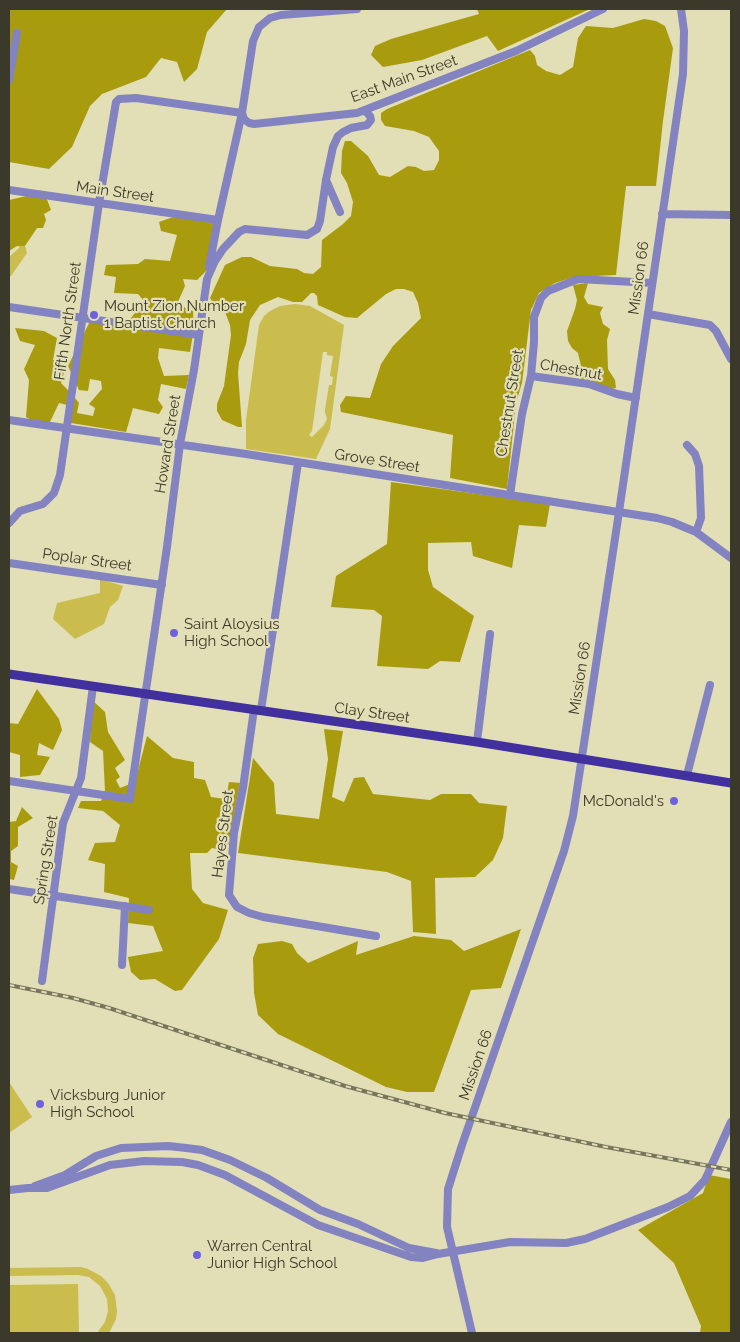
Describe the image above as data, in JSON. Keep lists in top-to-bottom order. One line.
{"streets":{"main road":["Clay Street"],"street":["East Main Street","Main Street","Mission 66","Fifth North Street","Chestnut","Chestnut Street","Howard Street","Grove Street","Poplar Street","Hayes Street","Spring Street"]},"crossings":[["East Main Street","Fifth North Street"],["East Main Street","Howard Street"],["Main Street","Fifth North Street"],["Mission 66","Chestnut"],["Mission 66","Chestnut Street"],["Mission 66","Grove Street"],["Mission 66","Clay Street"],["Fifth North Street","Grove Street"],["Chestnut","Chestnut Street"],["Chestnut Street","Grove Street"],["Howard Street","Grove Street"],["Howard Street","Poplar Street"],["Howard Street","Clay Street"],["Howard Street","Spring Street"],["Grove Street","Hayes Street"],["Clay Street","Hayes Street"],["Clay Street","Spring Street"]],"places":["Mount Zion Number 1 Baptist Church","Saint Aloysius High School","McDonald's","Vicksburg Junior High School","Warren Central Junior High School"]}
